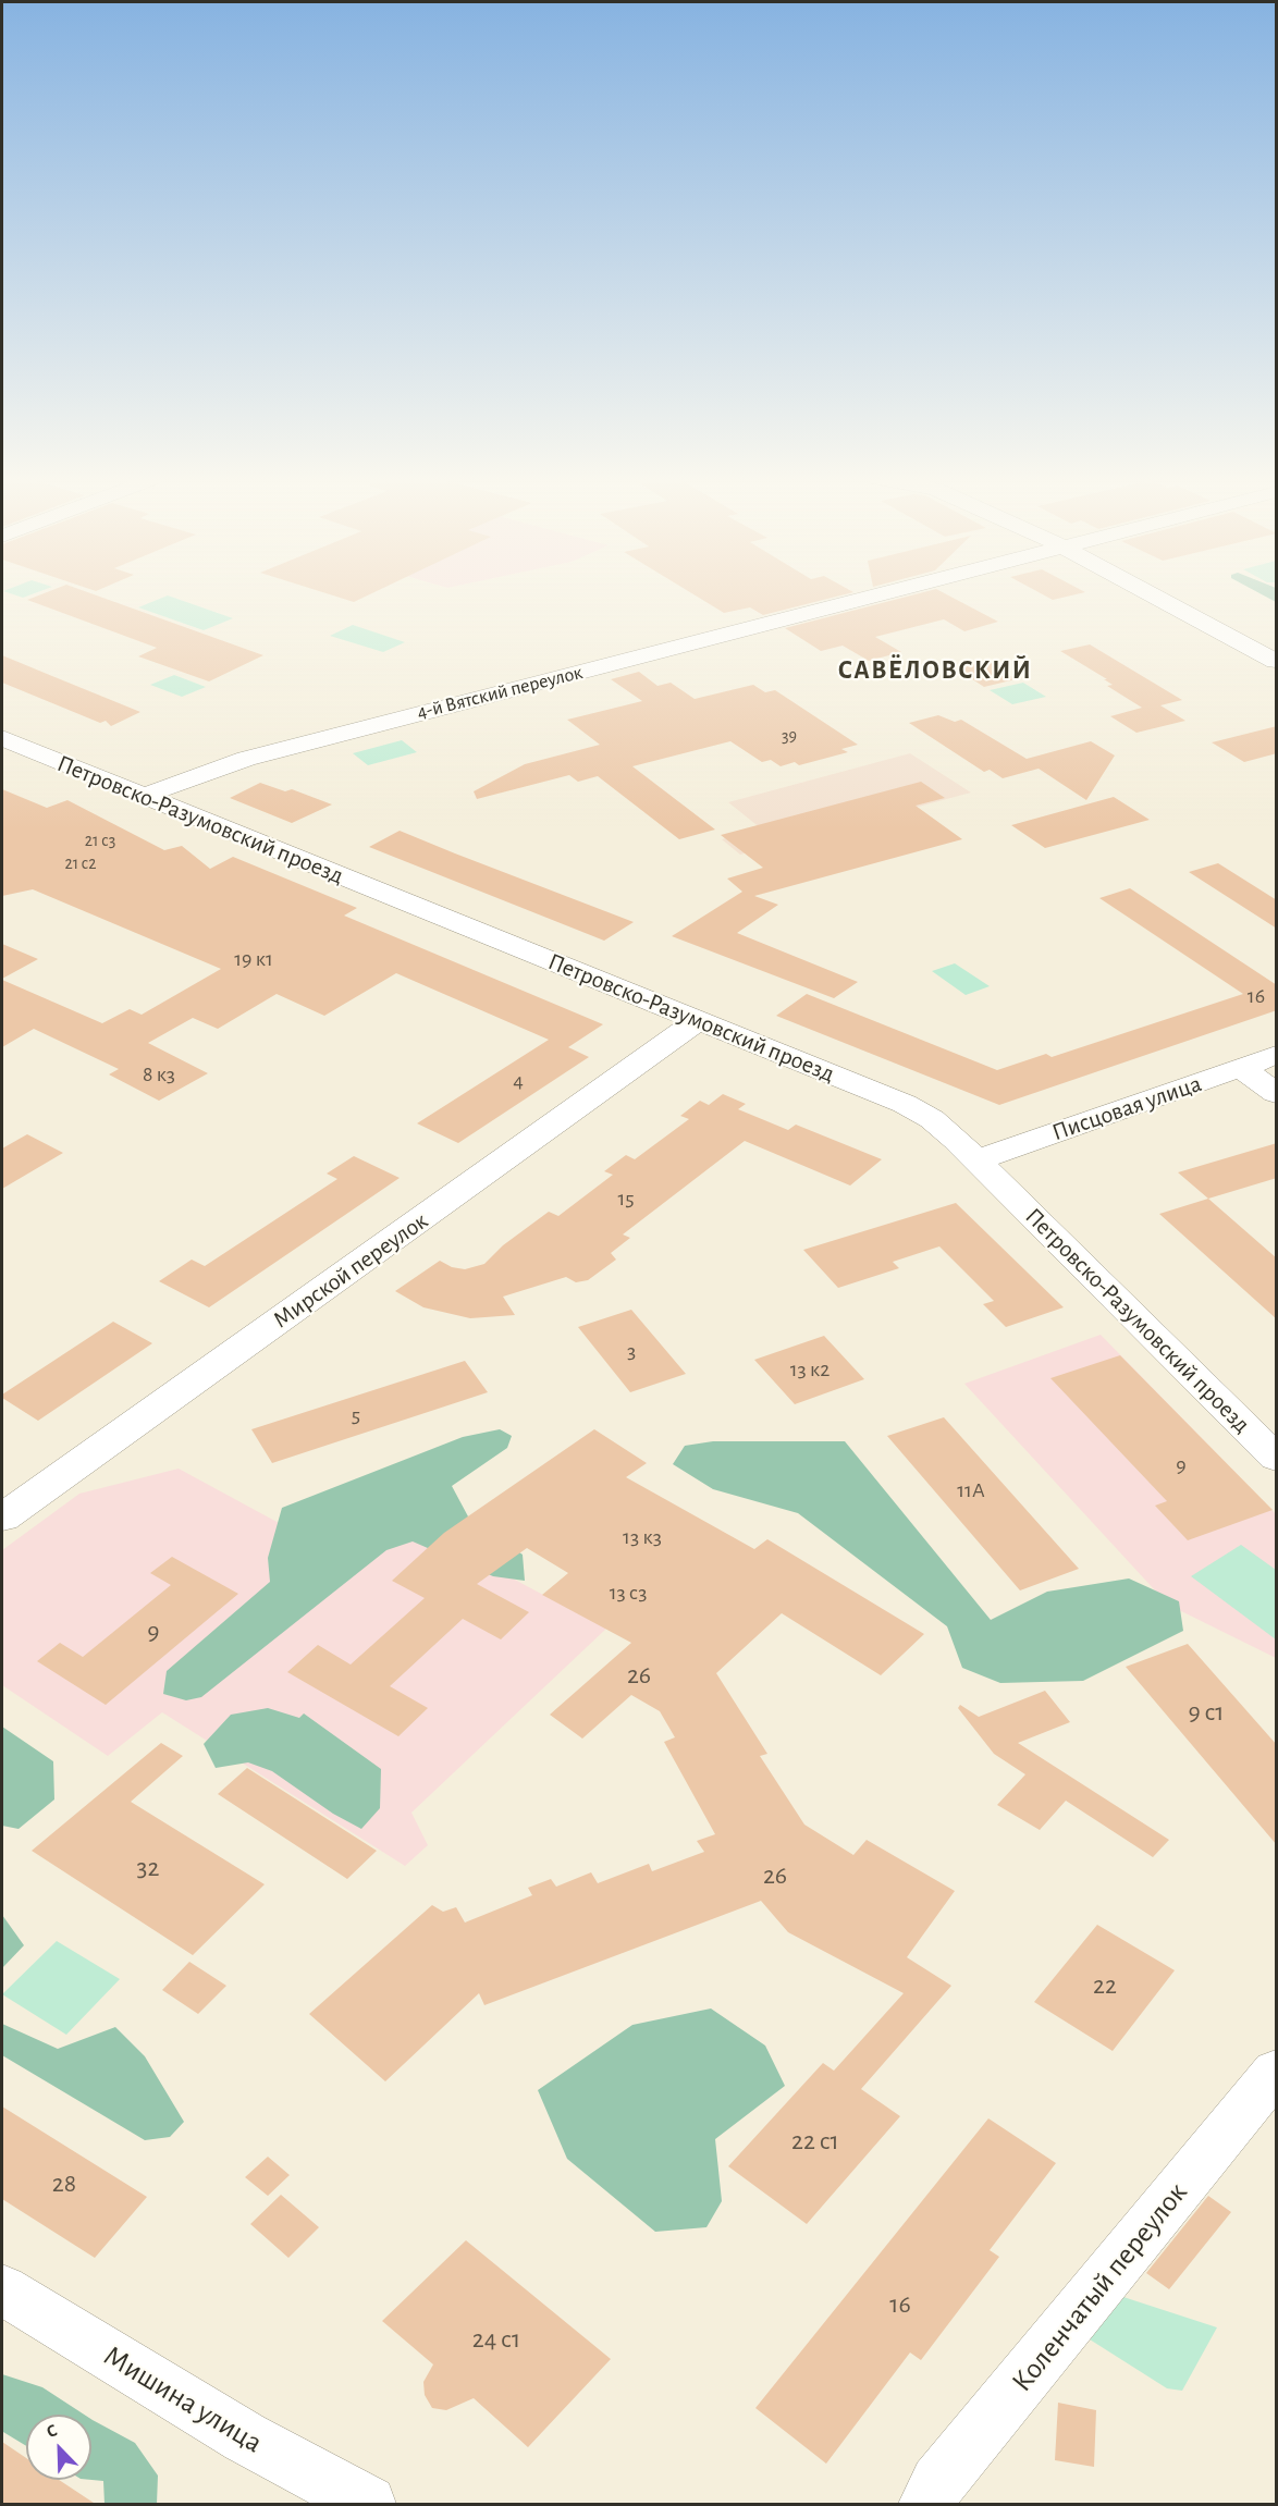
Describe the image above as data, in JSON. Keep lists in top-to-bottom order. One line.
{"streets":{"street":["4-й Вятский переулок","Петровско-Разумовский проезд","Писцовая улица","Мирской переулок","Коленчатый переулок","Мишина улица"]},"crossings":[["4-й Вятский переулок","Петровско-Разумовский проезд"],["Петровско-Разумовский проезд","Писцовая улица"],["Петровско-Разумовский проезд","Мирской переулок"]],"districts":["САВЁЛОВСКИЙ"],"house_numbers":["39","21 с3","21 с2","19 к1","16","8 к3","4","15","3","13 к2","5","9","11А","13 к3","13 с3","9","26","9 с1","32","26","22","22 с1","28","16","24 с1"],"north":"top left"}
